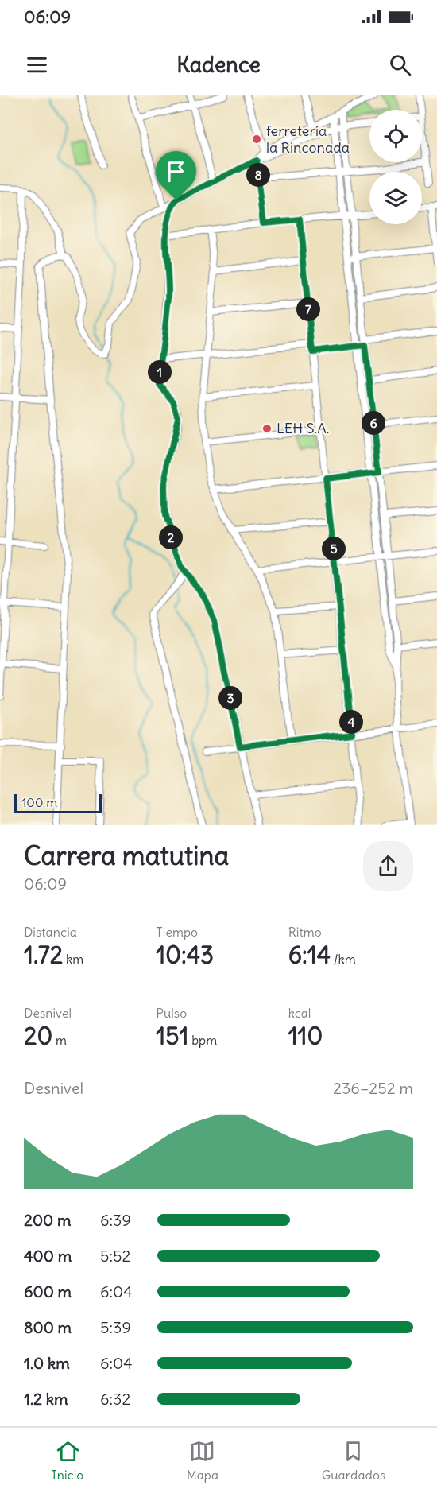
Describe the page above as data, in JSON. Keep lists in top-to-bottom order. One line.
{"places":["ferretería la Rinconada","LEH S.A."],"scale_bar":"100 m","page":{"status":"06:09","header":"Kadence","pins":["8","7","1","6","2","5","3","4"],"scale":"100 m","heading":["Carrera matutina","06:09"],"stats":[["Distancia","1.72 km"],["Tiempo","10:43"],["Ritmo","6:14 /km"],["Desnivel","20 m"],["Pulso","151 bpm"],["kcal","110"]],"chart":["Desnivel","236–252 m"],"list":[{"name":"200 m","note":"6:39"},{"name":"400 m","note":"5:52"},{"name":"600 m","note":"6:04"},{"name":"800 m","note":"5:39"},{"name":"1.0 km","note":"6:04"},{"name":"1.2 km","note":"6:32"}],"tabs":["Inicio","Mapa","Guardados"]}}
